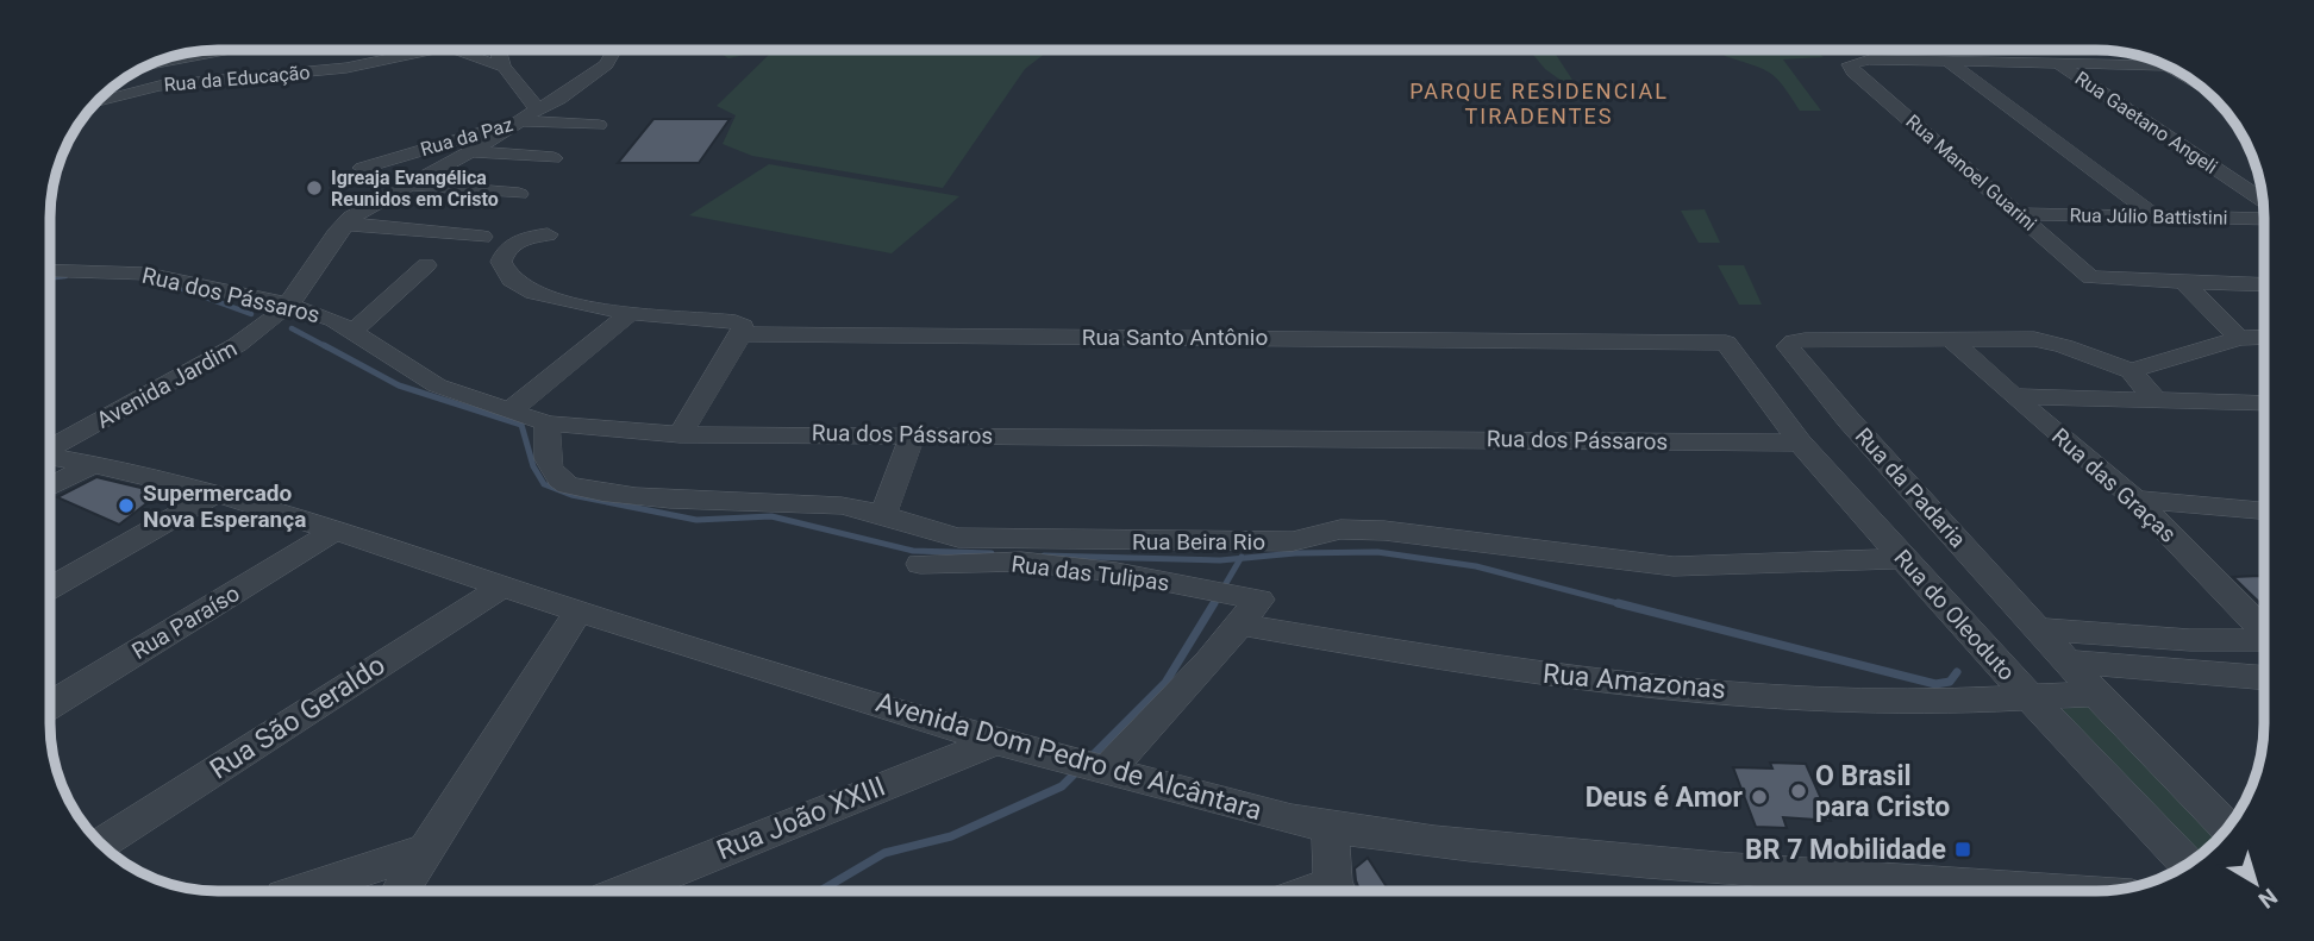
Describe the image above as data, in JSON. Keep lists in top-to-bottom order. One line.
{"streets":{"street":["Rua da Educação","Rua Gaetano Angeli","Rua da Paz","Rua Manoel Guarini","Rua Júlio Battistini","Rua dos Pássaros","Rua Santo Antônio","Avenida Jardim","Rua das Graças","Rua da Padaria","Rua Beira Rio","Rua das Tulipas","Rua do Oleoduto","Rua Paraíso","Rua Amazonas","Rua São Geraldo","Avenida Dom Pedro de Alcântara","Rua João XXIII"]},"crossings":[["Rua Manoel Guarini","Rua Júlio Battistini"],["Rua dos Pássaros","Avenida Jardim"],["Rua dos Pássaros","Rua Beira Rio"],["Rua dos Pássaros","Rua do Oleoduto"],["Rua Santo Antônio","Rua do Oleoduto"],["Rua das Graças","Rua da Padaria"],["Rua Beira Rio","Rua do Oleoduto"],["Rua das Tulipas","Rua Amazonas"],["Rua do Oleoduto","Rua Amazonas"],["Rua Paraíso","Avenida Dom Pedro de Alcântara"],["Rua São Geraldo","Avenida Dom Pedro de Alcântara"],["Avenida Dom Pedro de Alcântara","Rua João XXIII"]],"districts":["PARQUE RESIDENCIAL TIRADENTES"],"places":{"other":["Igreaja Evangélica Reunidos em Cristo","Supermercado Nova Esperança","O Brasil para Cristo","Deus é Amor"],"transit":["BR 7 Mobilidade"]},"north":"bottom right"}
